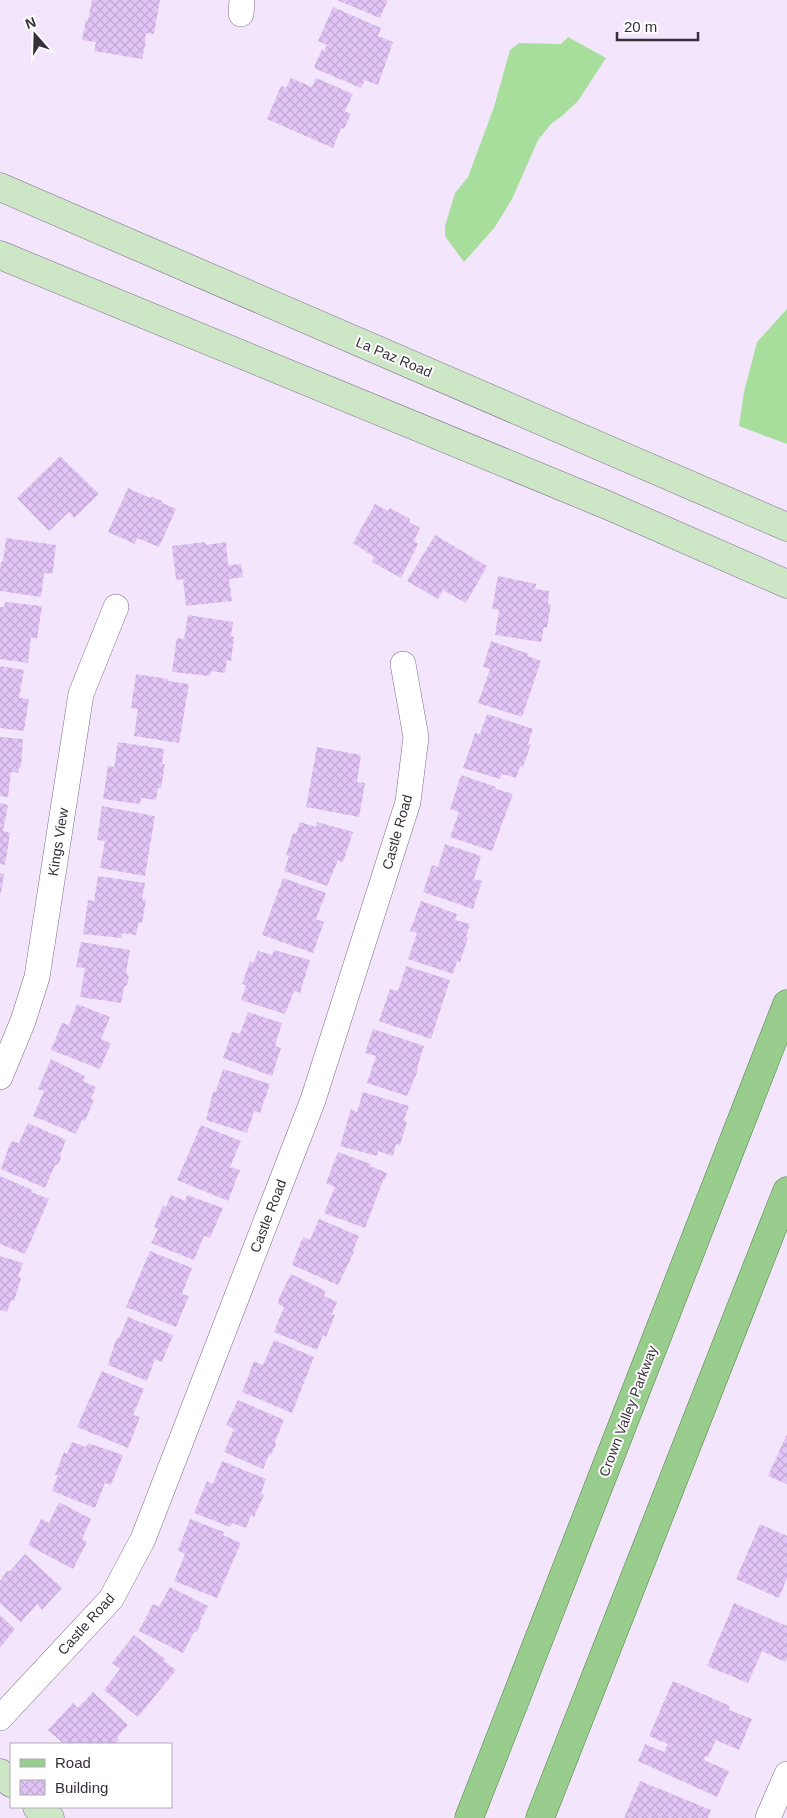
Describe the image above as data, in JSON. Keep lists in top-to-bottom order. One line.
{"streets":{"main road":["La Paz Road","Crown Valley Parkway"],"street":["Castle Road","Kings View"]},"legend":["Road","Building"],"scale_bar":"20 m","north":"top"}
